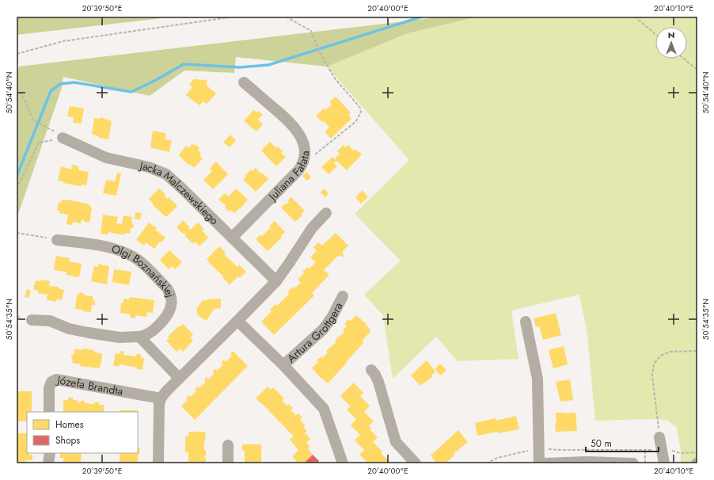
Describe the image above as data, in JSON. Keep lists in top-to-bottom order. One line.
{"streets":{"street":["Juliana Fałata","Jacka Malczewskiego","Olgi Boznańskiej","Artura Grottgera","Józefa Brandta"]},"crossings":[["Juliana Fałata","Jacka Malczewskiego"]],"legend":["Homes","Shops"],"scale_bar":"50 m","north":"top","coordinates":["20°39'50\"E","20°40'00\"E","20°40'10\"E","50°54'40\"N","50°54'35\"N"]}
